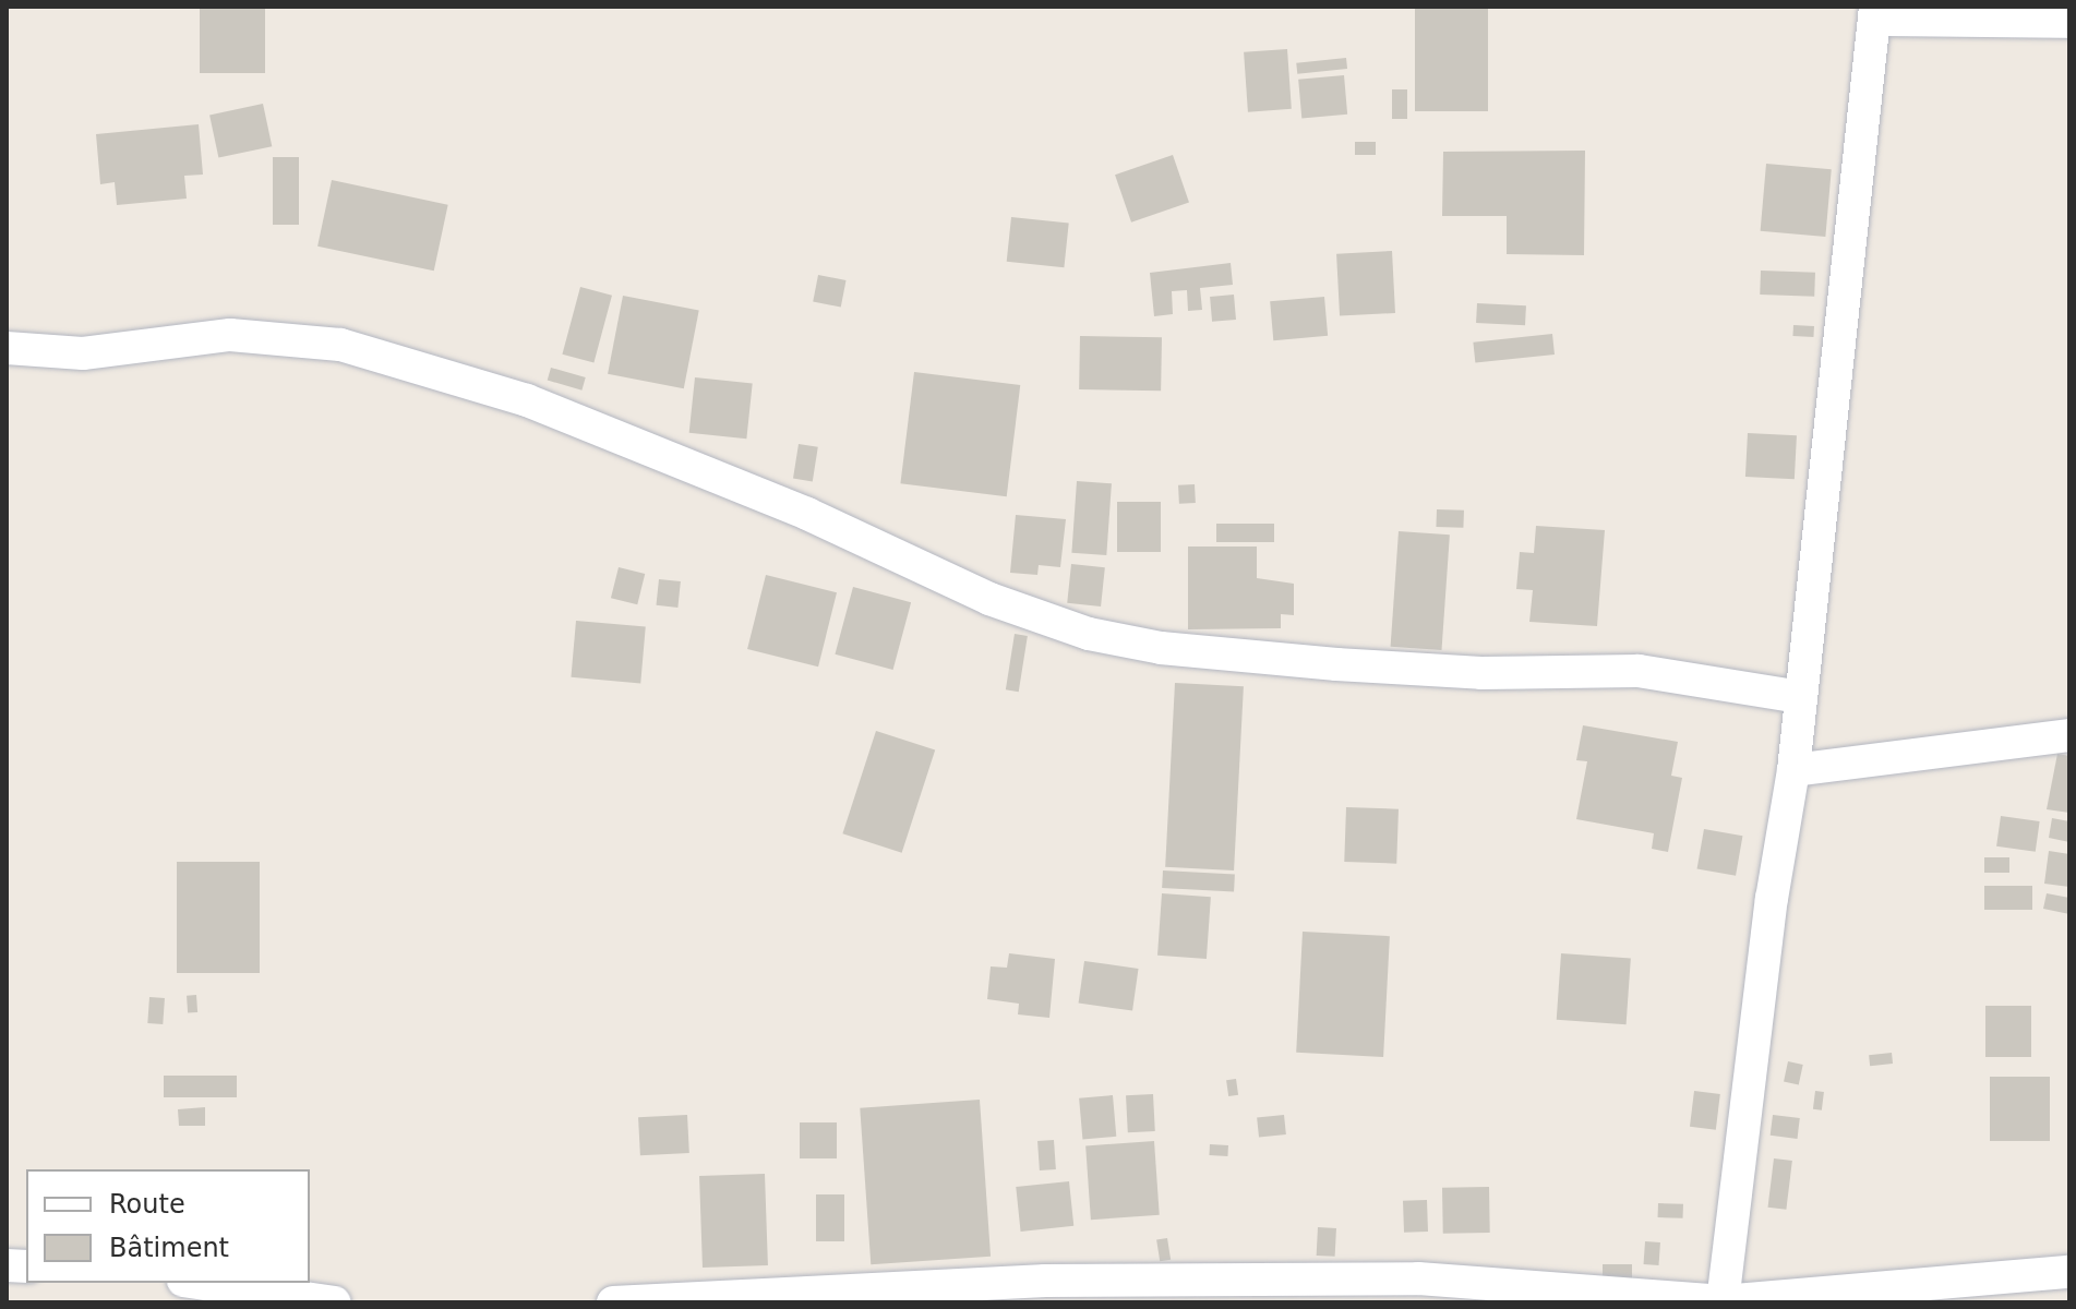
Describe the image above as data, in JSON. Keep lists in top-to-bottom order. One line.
{"legend":["Route","Bâtiment"]}
